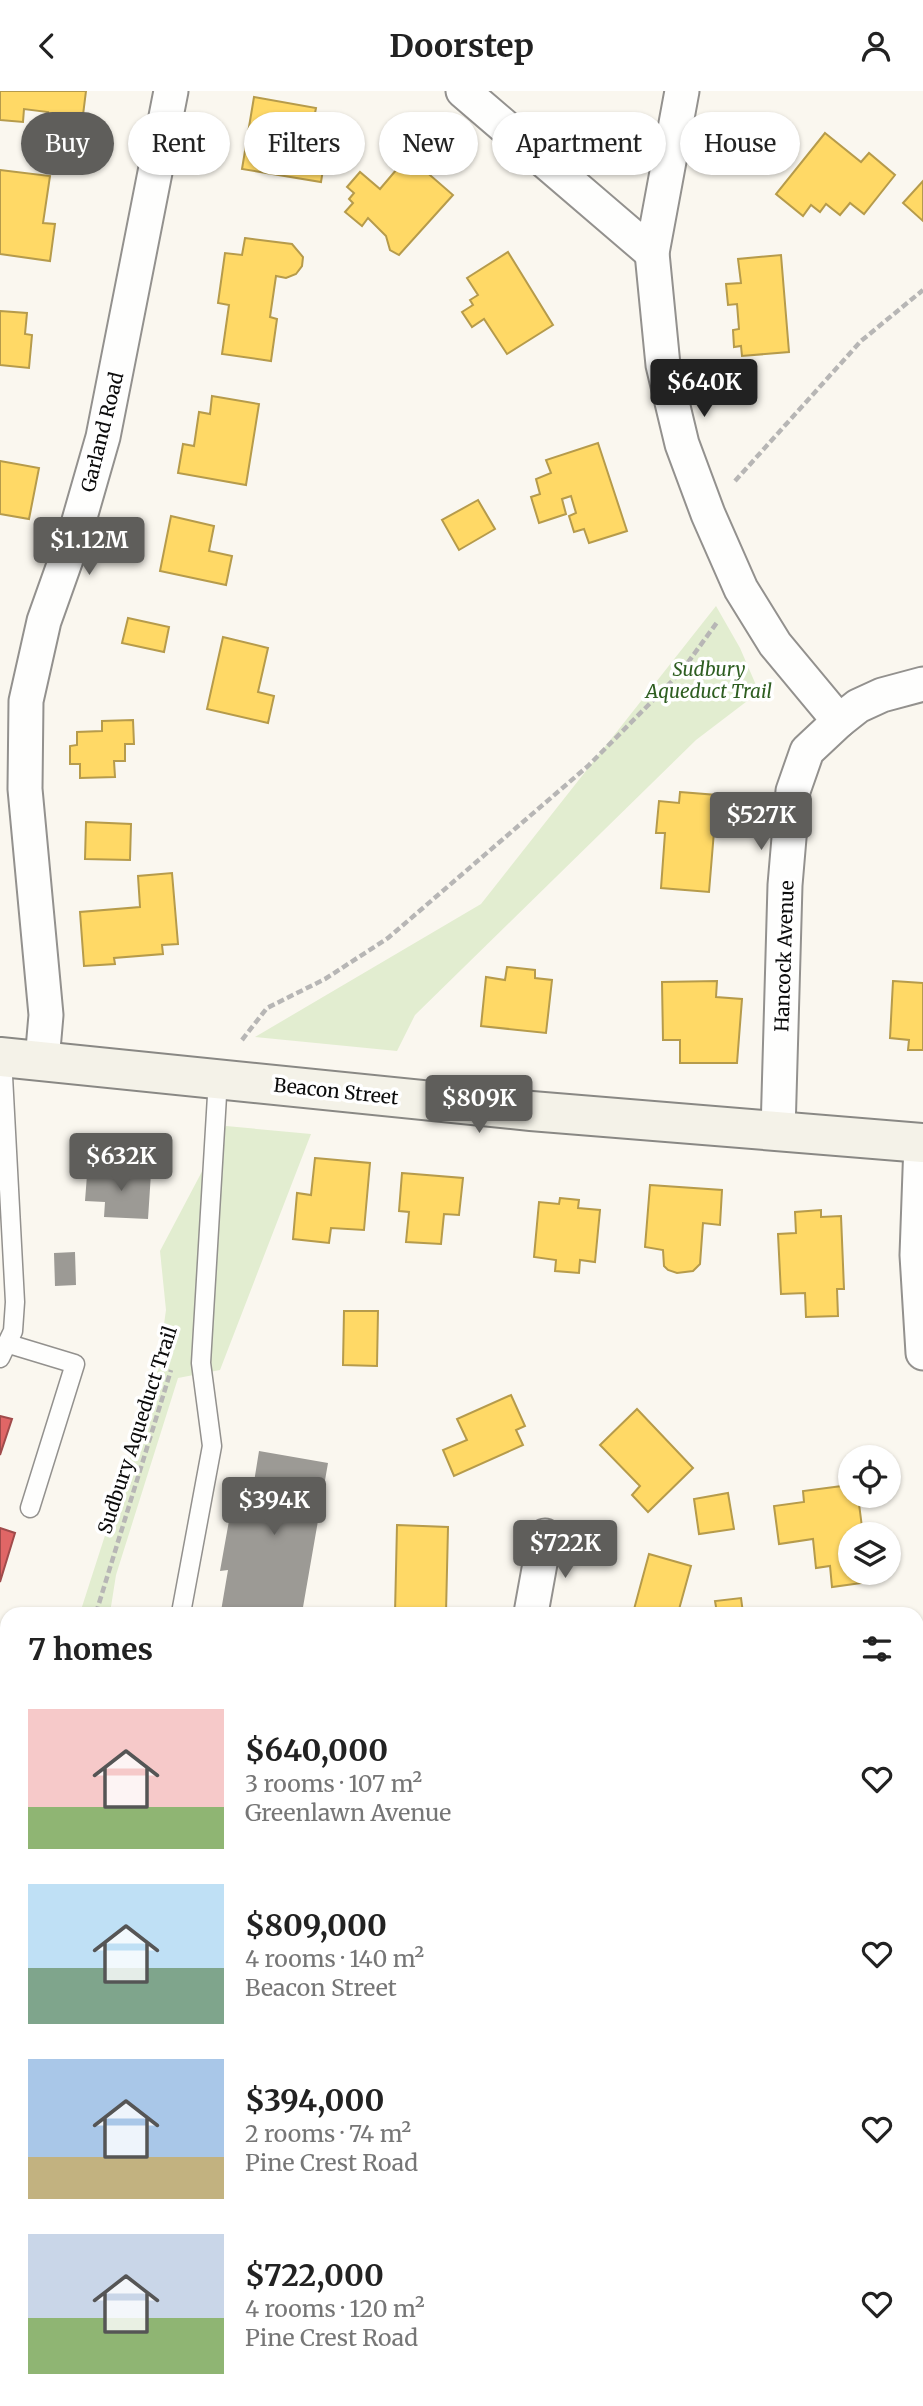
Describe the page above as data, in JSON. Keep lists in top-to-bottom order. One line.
{"streets":{"main road":["Beacon Street"],"street":["Garland Road","Hancock Avenue"],"path":["Sudbury Aqueduct Trail"]},"crossings":[["Garland Road","Beacon Street"],["Hancock Avenue","Beacon Street"]],"parks":["Sudbury Aqueduct Trail"],"page":{"header":"Doorstep","chip":["Buy","Rent","Filters","New","Apartment","House"],"price":["$640K","$1.12M","$527K","$809K","$632K","$394K","$722K"],"heading":"7 homes","list":[{"name":"$640,000","note":"3 rooms · 107 m² · Greenlawn Avenue"},{"name":"$809,000","note":"4 rooms · 140 m² · Beacon Street"},{"name":"$394,000","note":"2 rooms · 74 m² · Pine Crest Road"},{"name":"$722,000","note":"4 rooms · 120 m² · Pine Crest Road"}]}}
